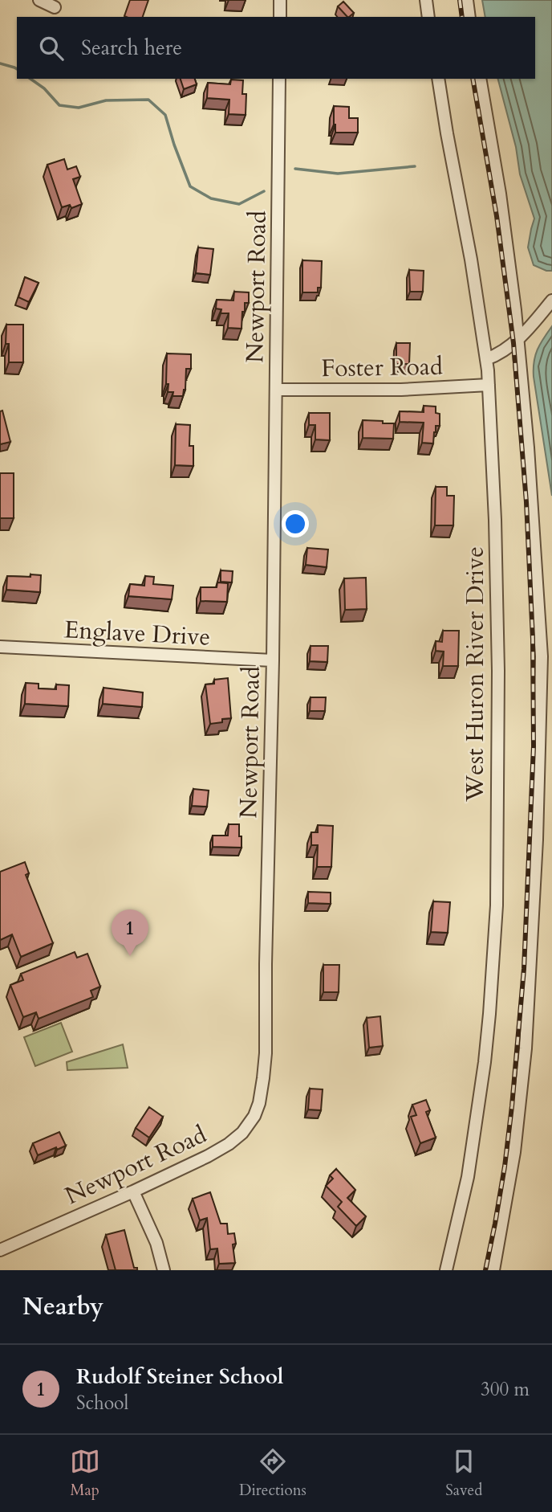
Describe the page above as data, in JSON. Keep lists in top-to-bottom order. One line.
{"streets":{"street":["Newport Road","Foster Road","Englave Drive","West Huron River Drive"]},"crossings":[["Newport Road","Foster Road"],["Newport Road","Englave Drive"],["Foster Road","West Huron River Drive"]],"page":{"search":"Search here","pins":"1","heading":"Nearby","list":[{"mark":"1","name":"Rudolf Steiner School","note":"School","value":"300 m"}],"nav":["Map","Directions","Saved"]}}
